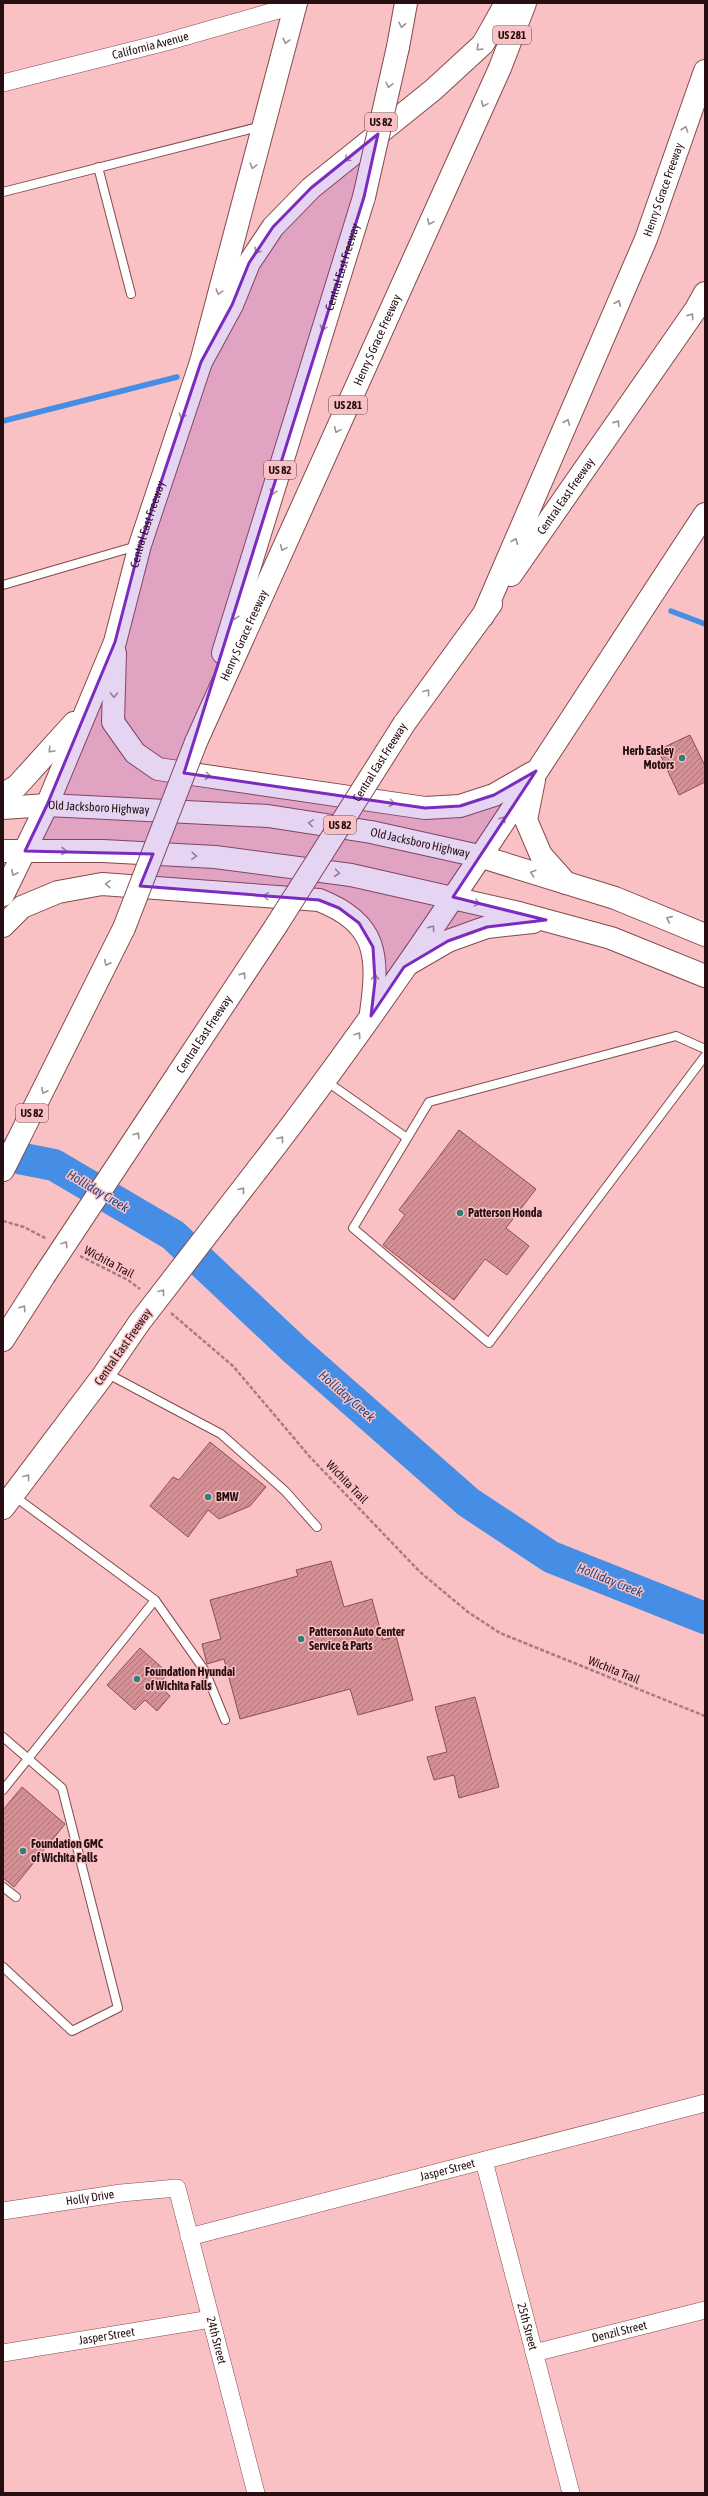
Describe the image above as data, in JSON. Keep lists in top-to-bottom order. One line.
{"streets":{"main road":["US 281","US 82","Henry S Grace Freeway","Central East Freeway","Old Jacksboro Highway"],"street":["California Avenue","Jasper Street","Holly Drive","25th Street","Denzil Street","24th Street"],"path":["Wichita Trail"]},"crossings":[["California Avenue","Central East Freeway"],["Henry S Grace Freeway","Central East Freeway"],["Central East Freeway","Old Jacksboro Highway"],["Jasper Street","25th Street"],["Jasper Street","24th Street"],["Holly Drive","24th Street"],["25th Street","Denzil Street"]],"water":["Holliday Creek"],"places":["Herb Easley Motors","Patterson Honda","BMW","Patterson Auto Center Service & Parts","Foundation Hyundai of Wichita Falls","Foundation GMC of Wichita Falls"]}
